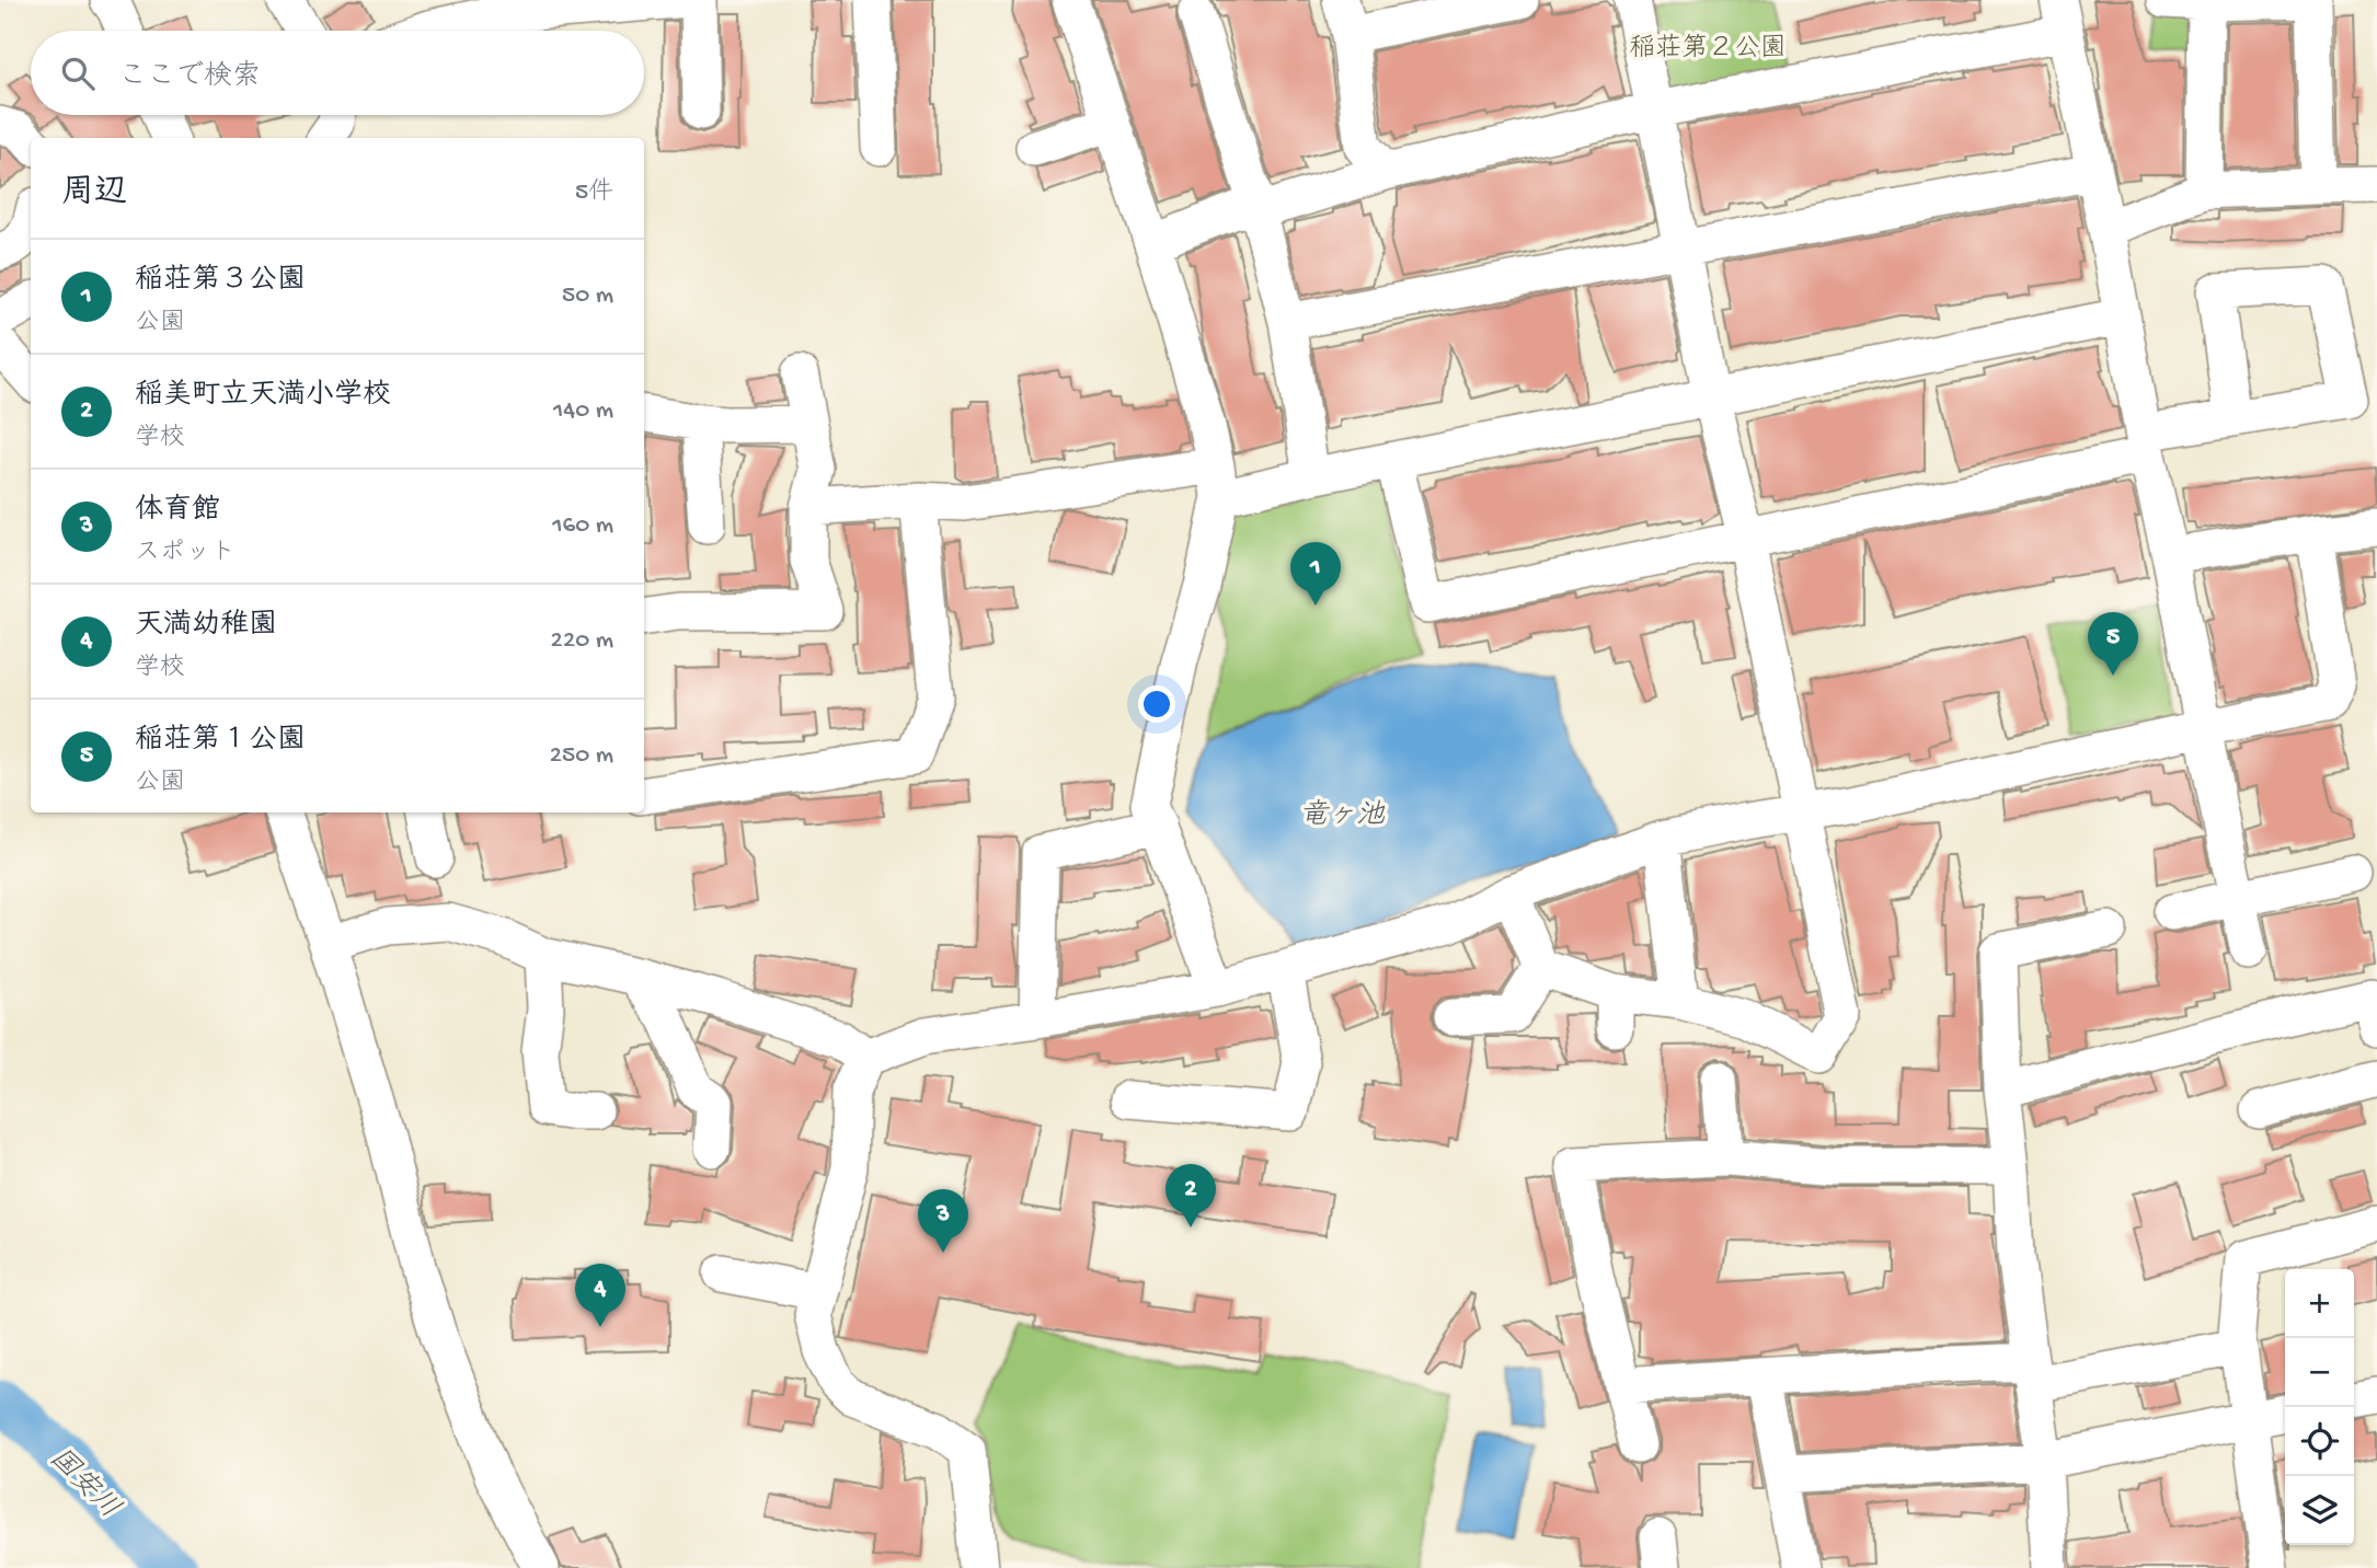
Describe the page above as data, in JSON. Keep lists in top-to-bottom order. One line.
{"water":["竜ヶ池","国安川"],"parks":["稲荘第２公園"],"page":{"search":"ここで検索","heading":["周辺","5件"],"list":[{"mark":"1","name":"稲荘第３公園","note":"公園","value":"50 m"},{"mark":"2","name":"稲美町立天満小学校","note":"学校","value":"140 m"},{"mark":"3","name":"体育館","note":"スポット","value":"160 m"},{"mark":"4","name":"天満幼稚園","note":"学校","value":"220 m"},{"mark":"5","name":"稲荘第１公園","note":"公園","value":"250 m"}],"pins":["1","5","2","3","4"],"map_buttons":["+","−"]}}
